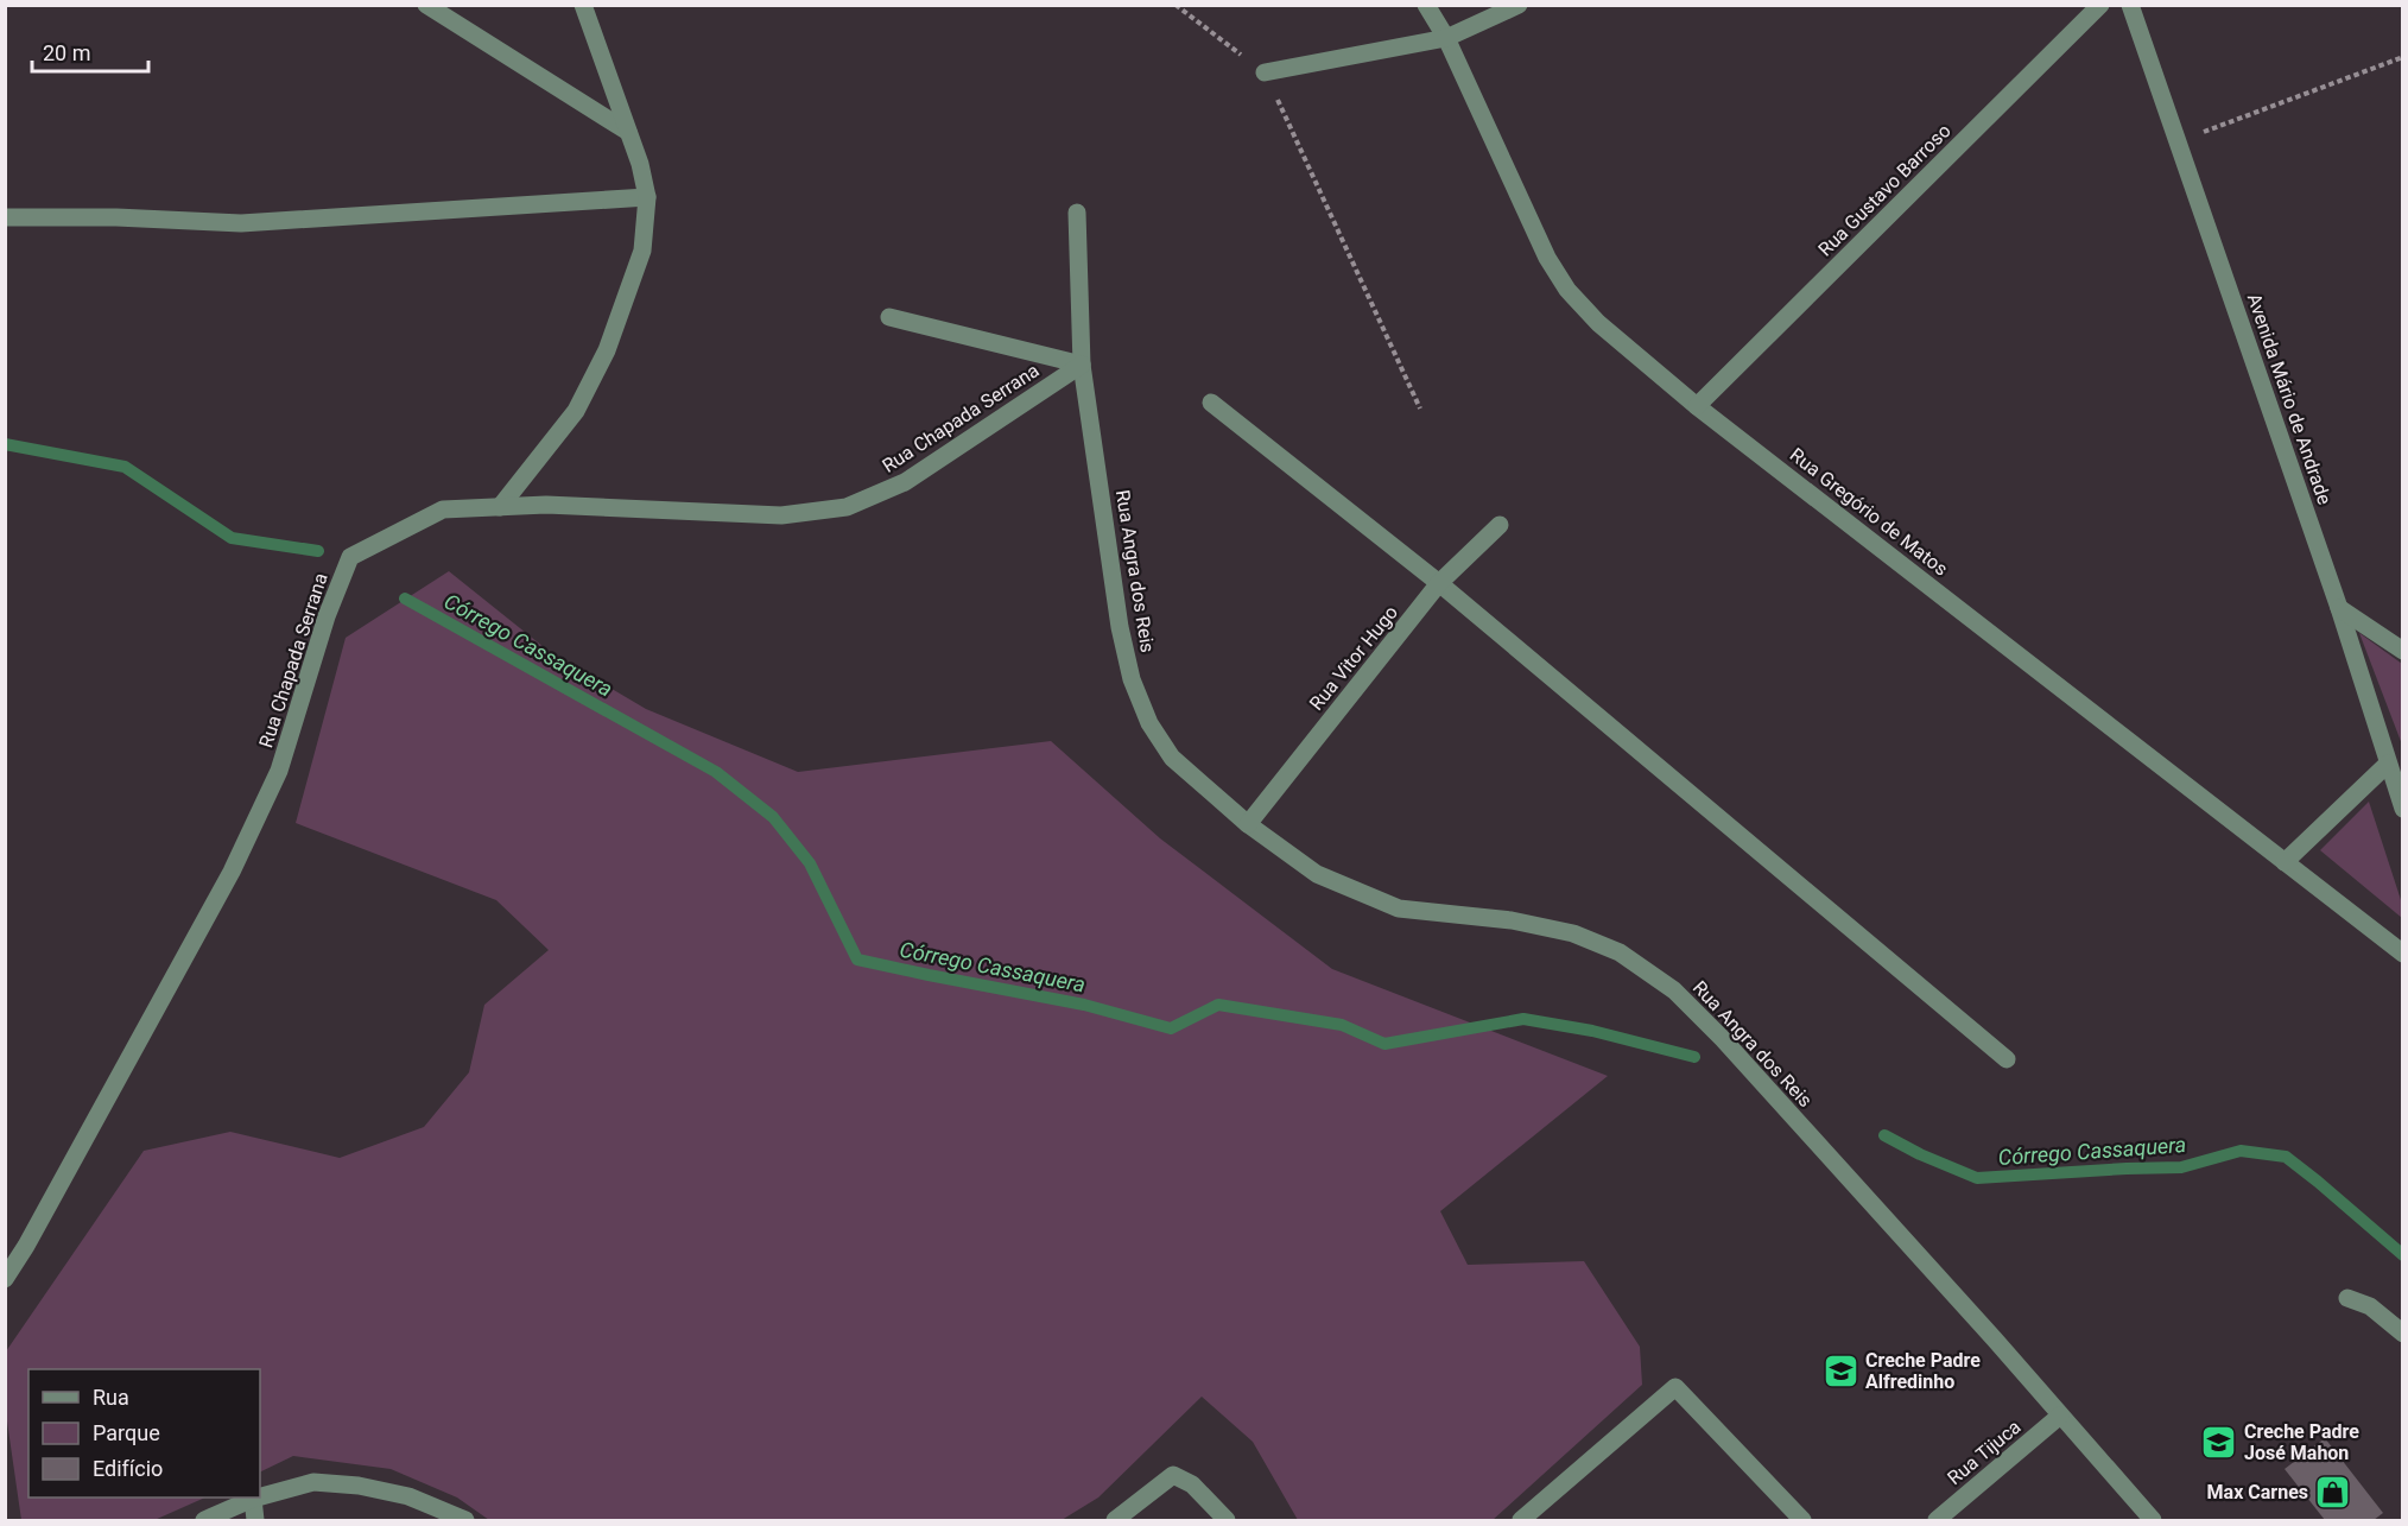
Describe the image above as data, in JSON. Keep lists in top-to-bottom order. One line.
{"streets":{"street":["Rua Gustavo Barroso","Avenida Mário de Andrade","Rua Chapada Serrana","Rua Gregório de Matos","Rua Angra dos Reis","Rua Vitor Hugo","Rua Tijuca"]},"crossings":[["Rua Gustavo Barroso","Rua Gregório de Matos"],["Rua Chapada Serrana","Rua Angra dos Reis"],["Rua Angra dos Reis","Rua Vitor Hugo"],["Rua Angra dos Reis","Rua Tijuca"]],"water":["Córrego Cassaquera"],"places":{"school or university":["Creche Padre Alfredinho","Creche Padre José Mahon"],"shop":["Max Carnes"]},"legend":["Rua","Parque","Edifício"],"scale_bar":"20 m"}
